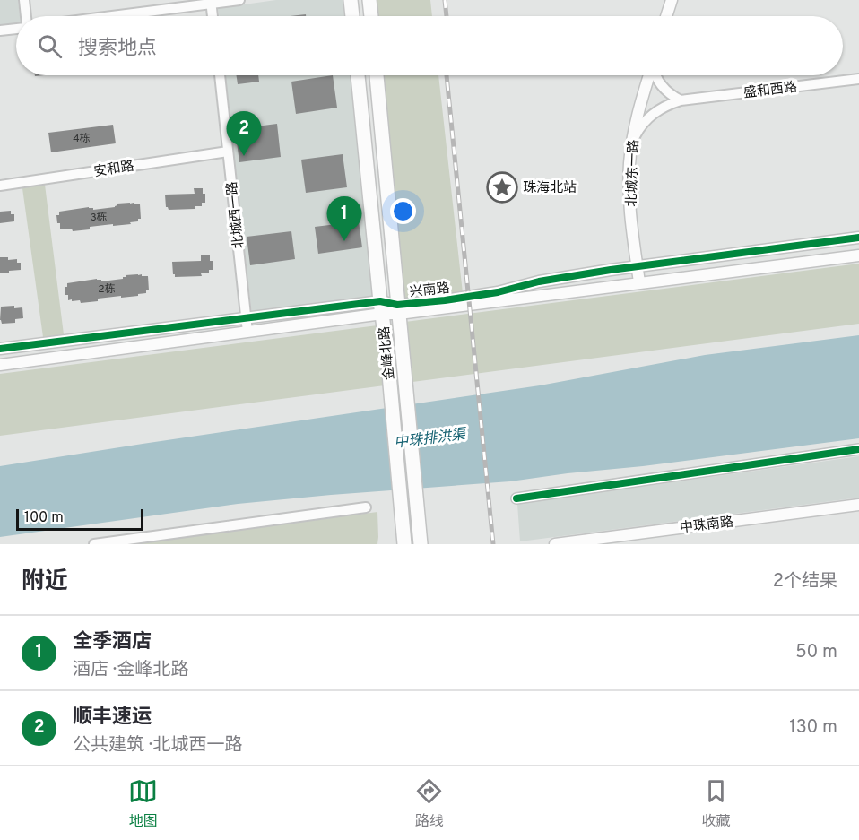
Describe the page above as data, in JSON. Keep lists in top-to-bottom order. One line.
{"streets":{"main road":["金峰北路"],"street":["盛和西路","安和路","北城东一路","北城西一路","兴南路","中珠南路"]},"crossings":[["盛和西路","北城东一路"],["安和路","北城西一路"],["北城东一路","兴南路"],["北城西一路","兴南路"],["兴南路","金峰北路"]],"water":["中珠排洪渠"],"places":{"place":["珠海北站"]},"house_numbers":["4栋","3栋","2栋"],"scale_bar":"100 m","page":{"search":"搜索地点","pins":["2","1"],"scale":"100 m","heading":["附近","2个结果"],"list":[{"mark":"1","name":"全季酒店","note":"酒店 · 金峰北路","value":"50 m"},{"mark":"2","name":"顺丰速运","note":"公共建筑 · 北城西一路","value":"130 m"}],"nav":["地图","路线","收藏"]}}
